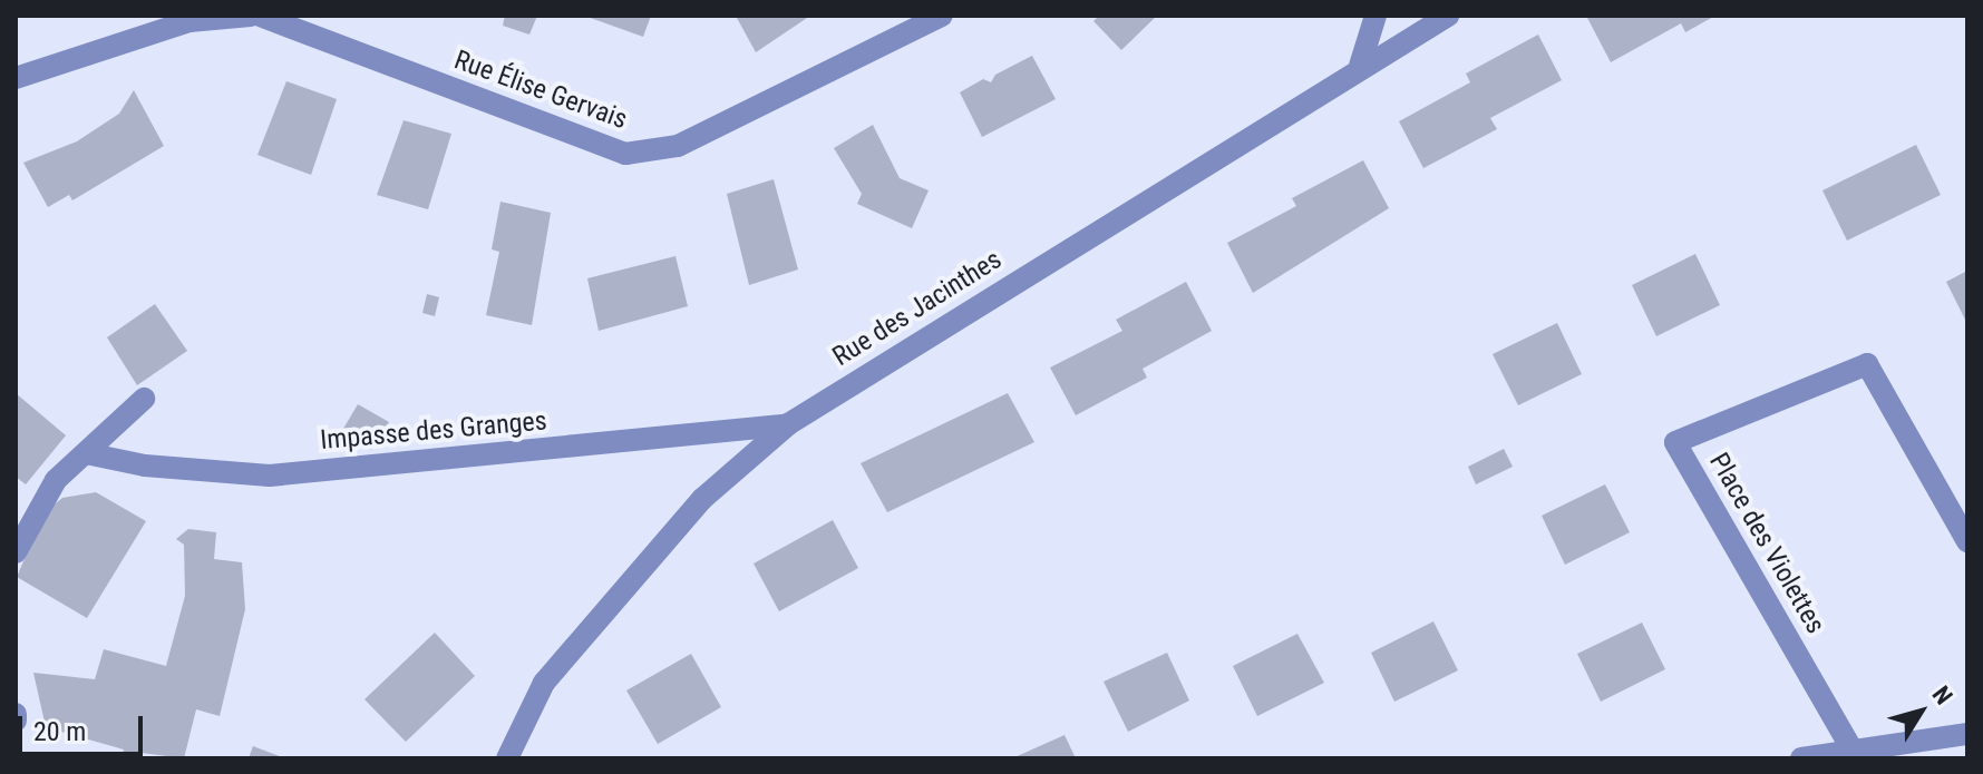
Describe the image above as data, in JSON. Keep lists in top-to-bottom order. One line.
{"streets":{"street":["Rue Élise Gervais","Rue des Jacinthes","Impasse des Granges","Place des Violettes"]},"crossings":[["Rue des Jacinthes","Impasse des Granges"]],"scale_bar":"20 m","north":"top right"}
